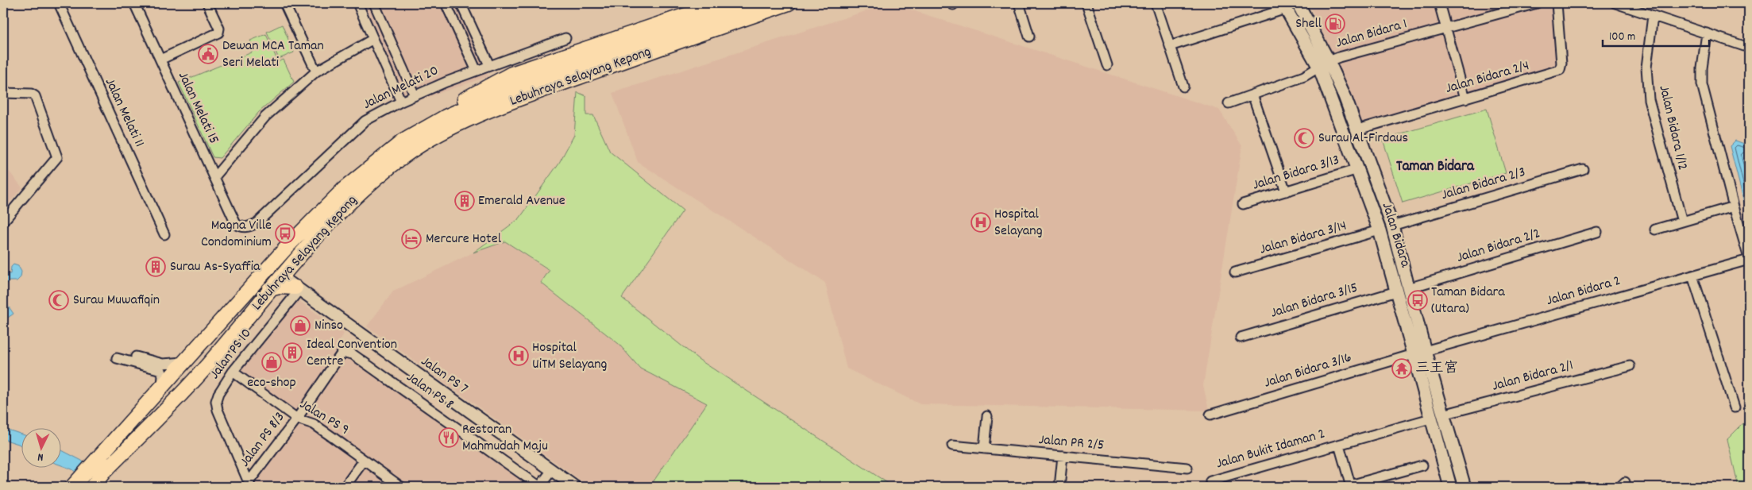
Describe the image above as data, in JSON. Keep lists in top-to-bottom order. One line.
{"streets":{"main road":["Lebuhraya Selayang Kepong","Jalan Bidara"],"street":["Jalan Bidara 1","Jalan Bidara 2/4","Jalan Melati 20","Jalan Melati 15","Jalan Melati 11","Jalan Bidara 1/12","Jalan Bidara 3/13","Jalan Bidara 2/3","Jalan Bidara 3/14","Jalan Bidara 2/2","Jalan Bidara 2","Jalan Bidara 3/15","Jalan PS 10","Jalan Bidara 3/16","Jalan PS 7","Jalan Bidara 2/1","Jalan PS 8","Jalan PS 9","Jalan PS 8/3","Jalan PR 2/5","Jalan Bukit Idaman 2"]},"crossings":[["Jalan Bidara 1","Jalan Bidara"],["Lebuhraya Selayang Kepong","Jalan PS 7"],["Jalan Bidara 2/4","Jalan Bidara"],["Jalan Melati 20","Jalan Melati 15"],["Jalan Bidara 3/13","Jalan Bidara"],["Jalan Bidara 2/3","Jalan Bidara"],["Jalan Bidara","Jalan Bidara 3/14"],["Jalan Bidara","Jalan Bidara 2/2"],["Jalan Bidara","Jalan Bidara 2"],["Jalan Bidara","Jalan Bidara 3/15"],["Jalan Bidara","Jalan Bidara 3/16"],["Jalan Bidara","Jalan Bidara 2/1"],["Jalan Bidara","Jalan Bukit Idaman 2"],["Jalan Bidara 2","Jalan Bidara 3/16"],["Jalan PS 10","Jalan PS 7"],["Jalan PS 10","Jalan PS 9"],["Jalan PS 10","Jalan PS 8/3"],["Jalan PS 8","Jalan PS 8/3"],["Jalan PS 9","Jalan PS 8/3"]],"districts":["Taman Bidara"],"places":{"fuel station":["Shell"],"public building":["Dewan MCA Taman Seri Melati"],"mosque":["Surau Al-Firdaus","Surau Muwafiqin"],"building":["Emerald Avenue","Surau As-Syaffia","Ideal Convention Centre"],"hospital":["Hospital Selayang","Hospital UiTM Selayang"],"bus stop":["Magna Ville Condominium","Taman Bidara (Utara)"],"hotel":["Mercure Hotel"],"shop":["Ninso","eco-shop"],"temple":["三王宫"],"restaurant":["Restoran Mahmudah Maju"]},"scale_bar":"100 m","north":"bottom"}
